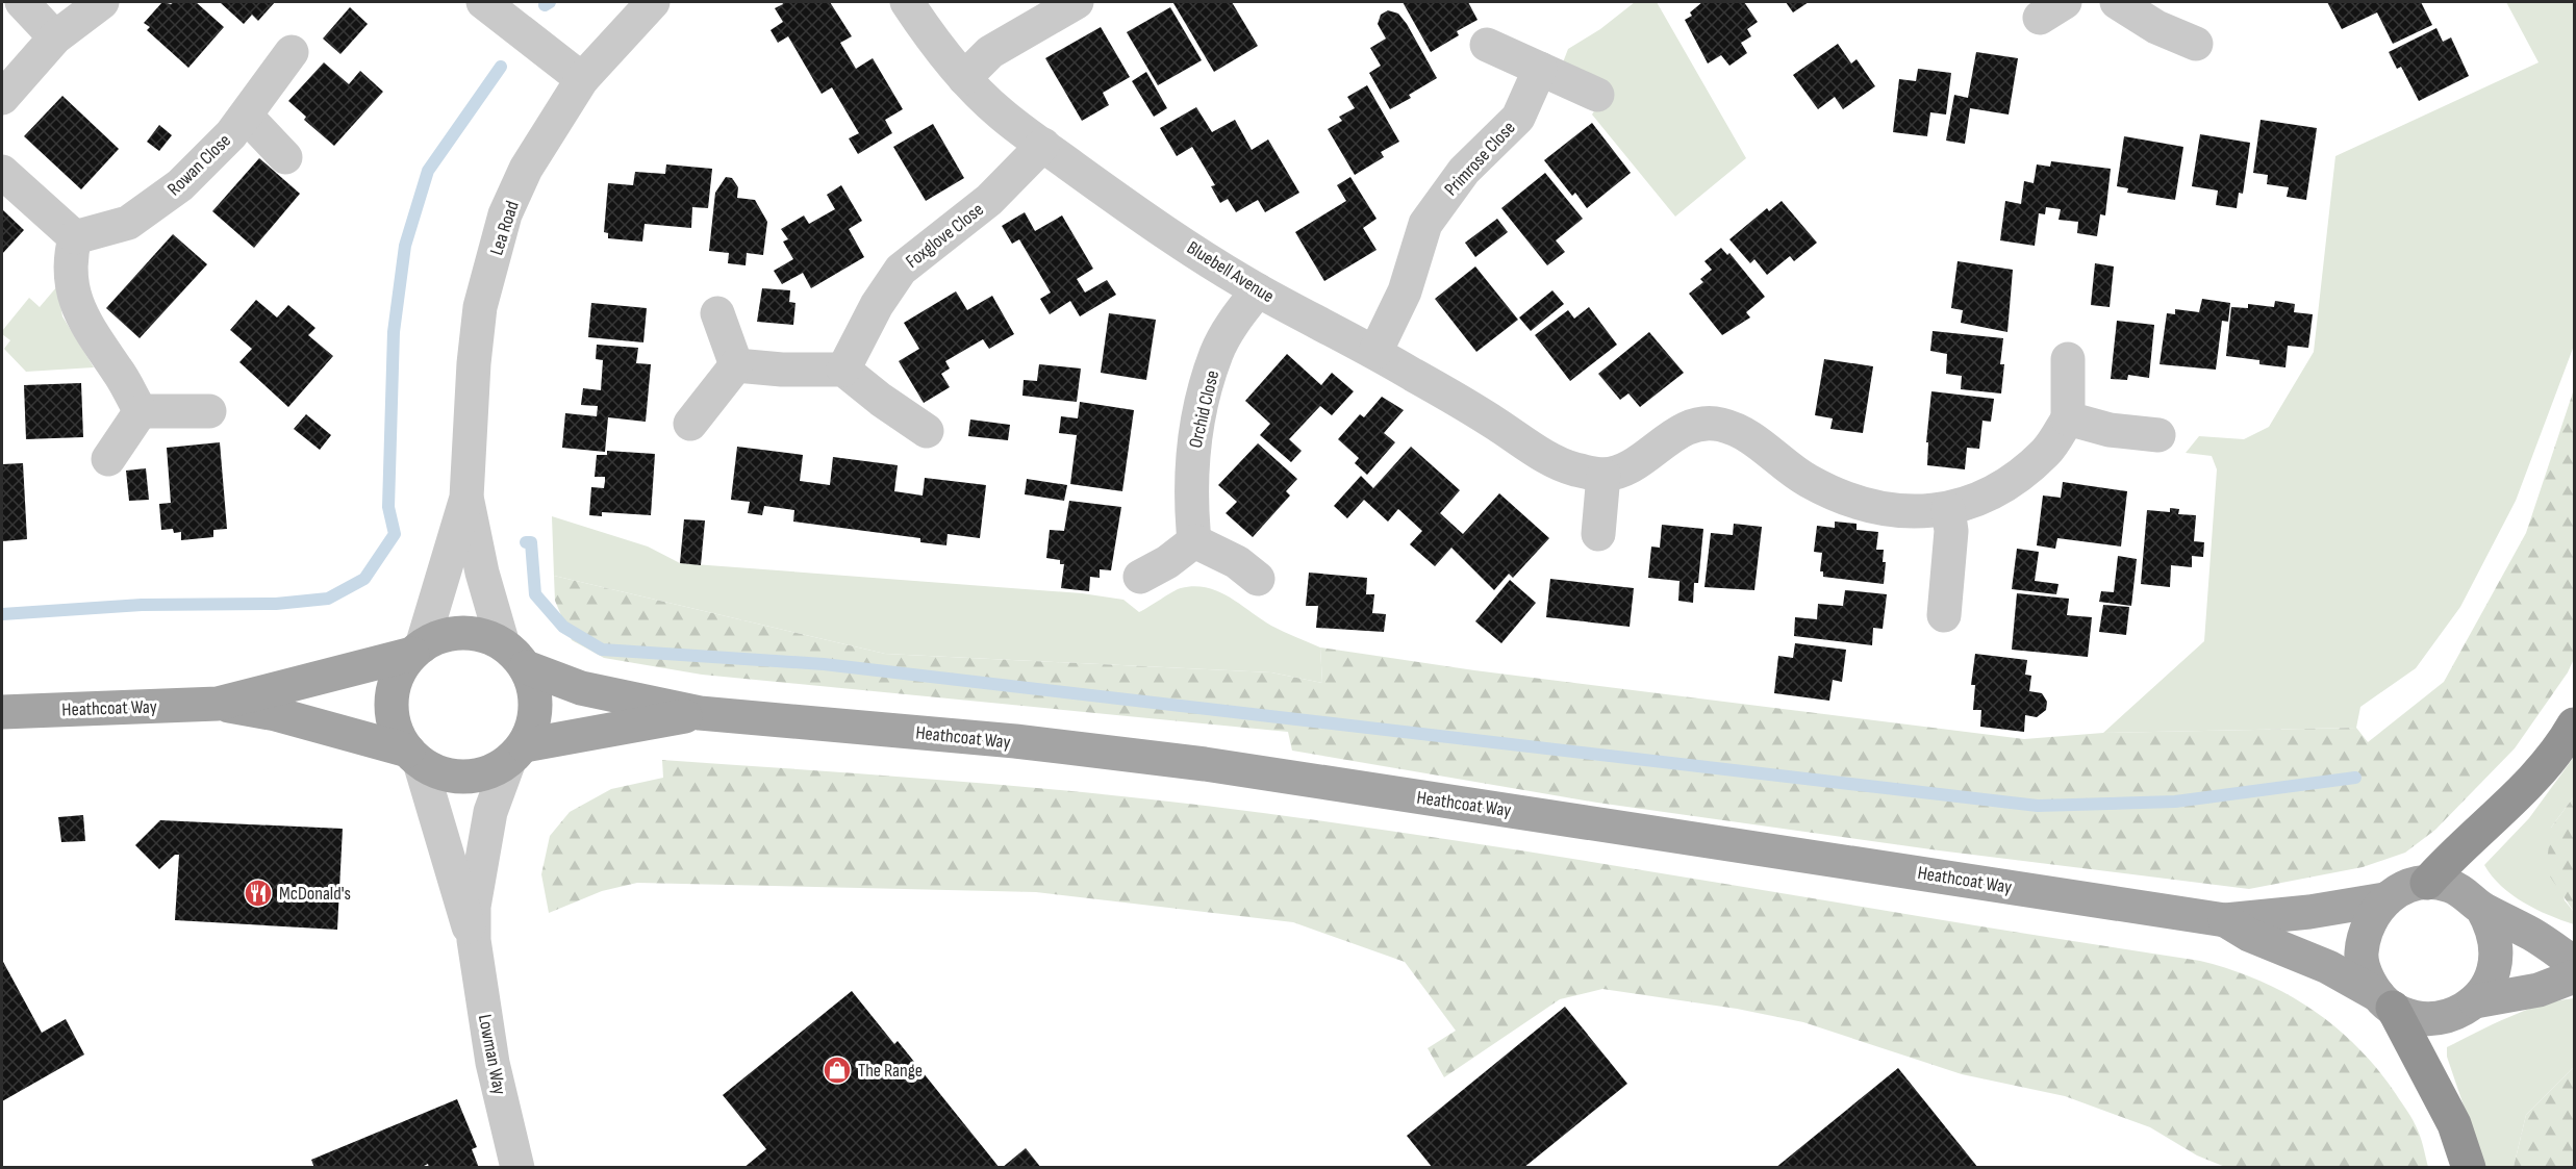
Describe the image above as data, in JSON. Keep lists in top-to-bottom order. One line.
{"streets":{"main road":["Heathcoat Way"],"street":["Primrose Close","Rowan Close","Lea Road","Foxglove Close","Bluebell Avenue","Orchid Close","Lowman Way"]},"crossings":[["Primrose Close","Bluebell Avenue"],["Lea Road","Heathcoat Way"],["Lea Road","Lowman Way"],["Foxglove Close","Bluebell Avenue"],["Bluebell Avenue","Orchid Close"],["Heathcoat Way","Lowman Way"]],"places":{"restaurant":["McDonald's"],"shop":["The Range"]}}
